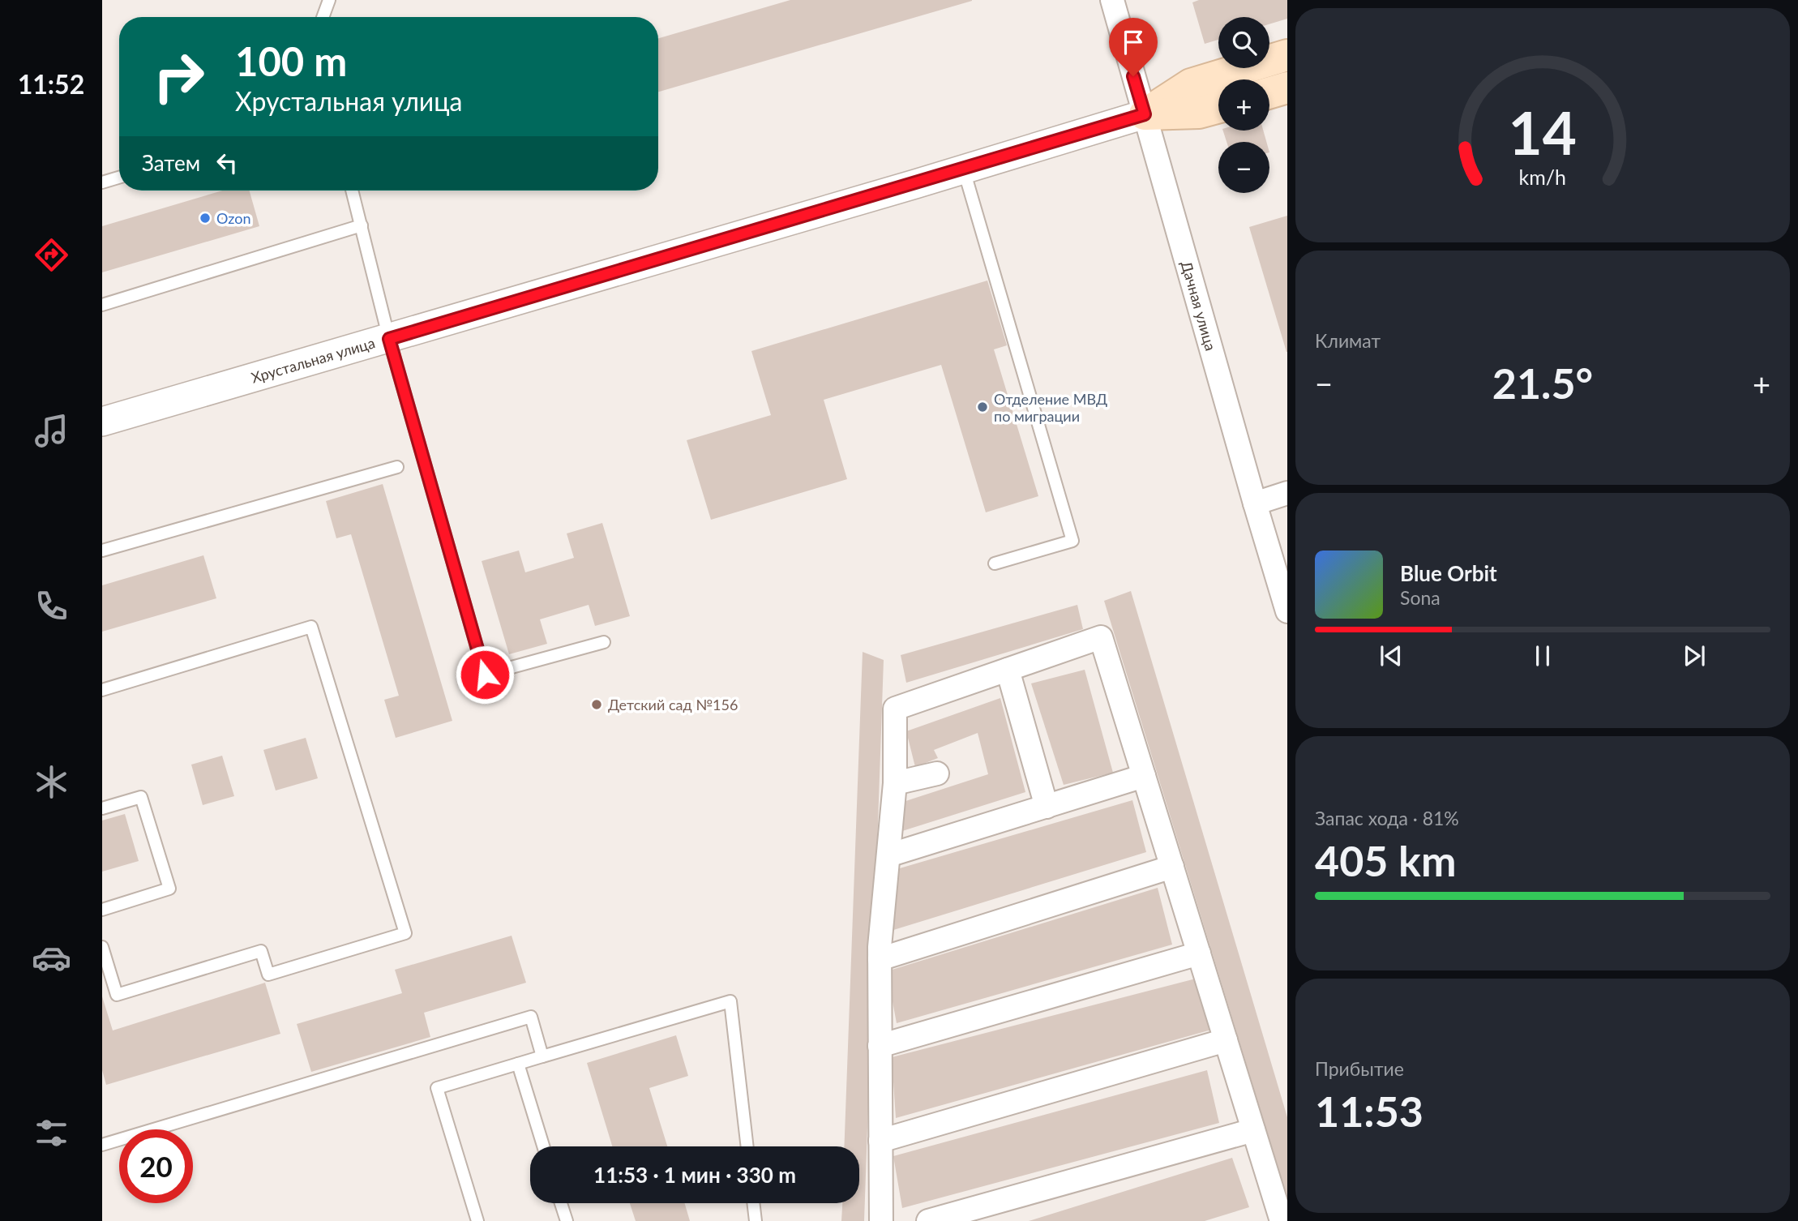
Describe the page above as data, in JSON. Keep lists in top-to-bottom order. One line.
{"streets":{"main road":["Хрустальная улица"],"street":["Дачная улица"]},"crossings":[["Дачная улица","Хрустальная улица"]],"places":["Ozon","Отделение МВД по миграции","Детский сад №156"],"page":{"tabs":"11:52","map_buttons":["+","−"],"turn":["100 m","Хрустальная улица"],"then":"Затем","tile":["Климат",["Запас хода · 81%","405 km"],["Прибытие","11:53"]],"heat":["−","21.5°","+"],"song":["Blue Orbit","Sona"],"limit":"20","trip":"11:53 · 1 мин · 330 m","gauge":["14","km/h"]}}
